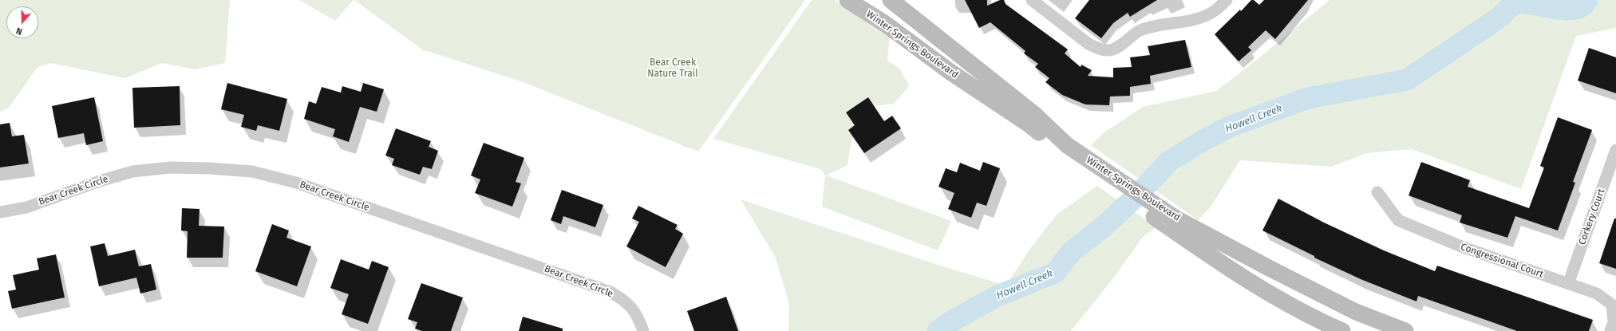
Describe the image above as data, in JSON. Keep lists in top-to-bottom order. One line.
{"streets":{"street":["Winter Springs Boulevard","Bear Creek Circle","Corkery Court","Congressional Court"]},"crossings":[["Corkery Court","Congressional Court"]],"water":["Howell Creek"],"parks":["Bear Creek Nature Trail"],"north":"bottom"}
